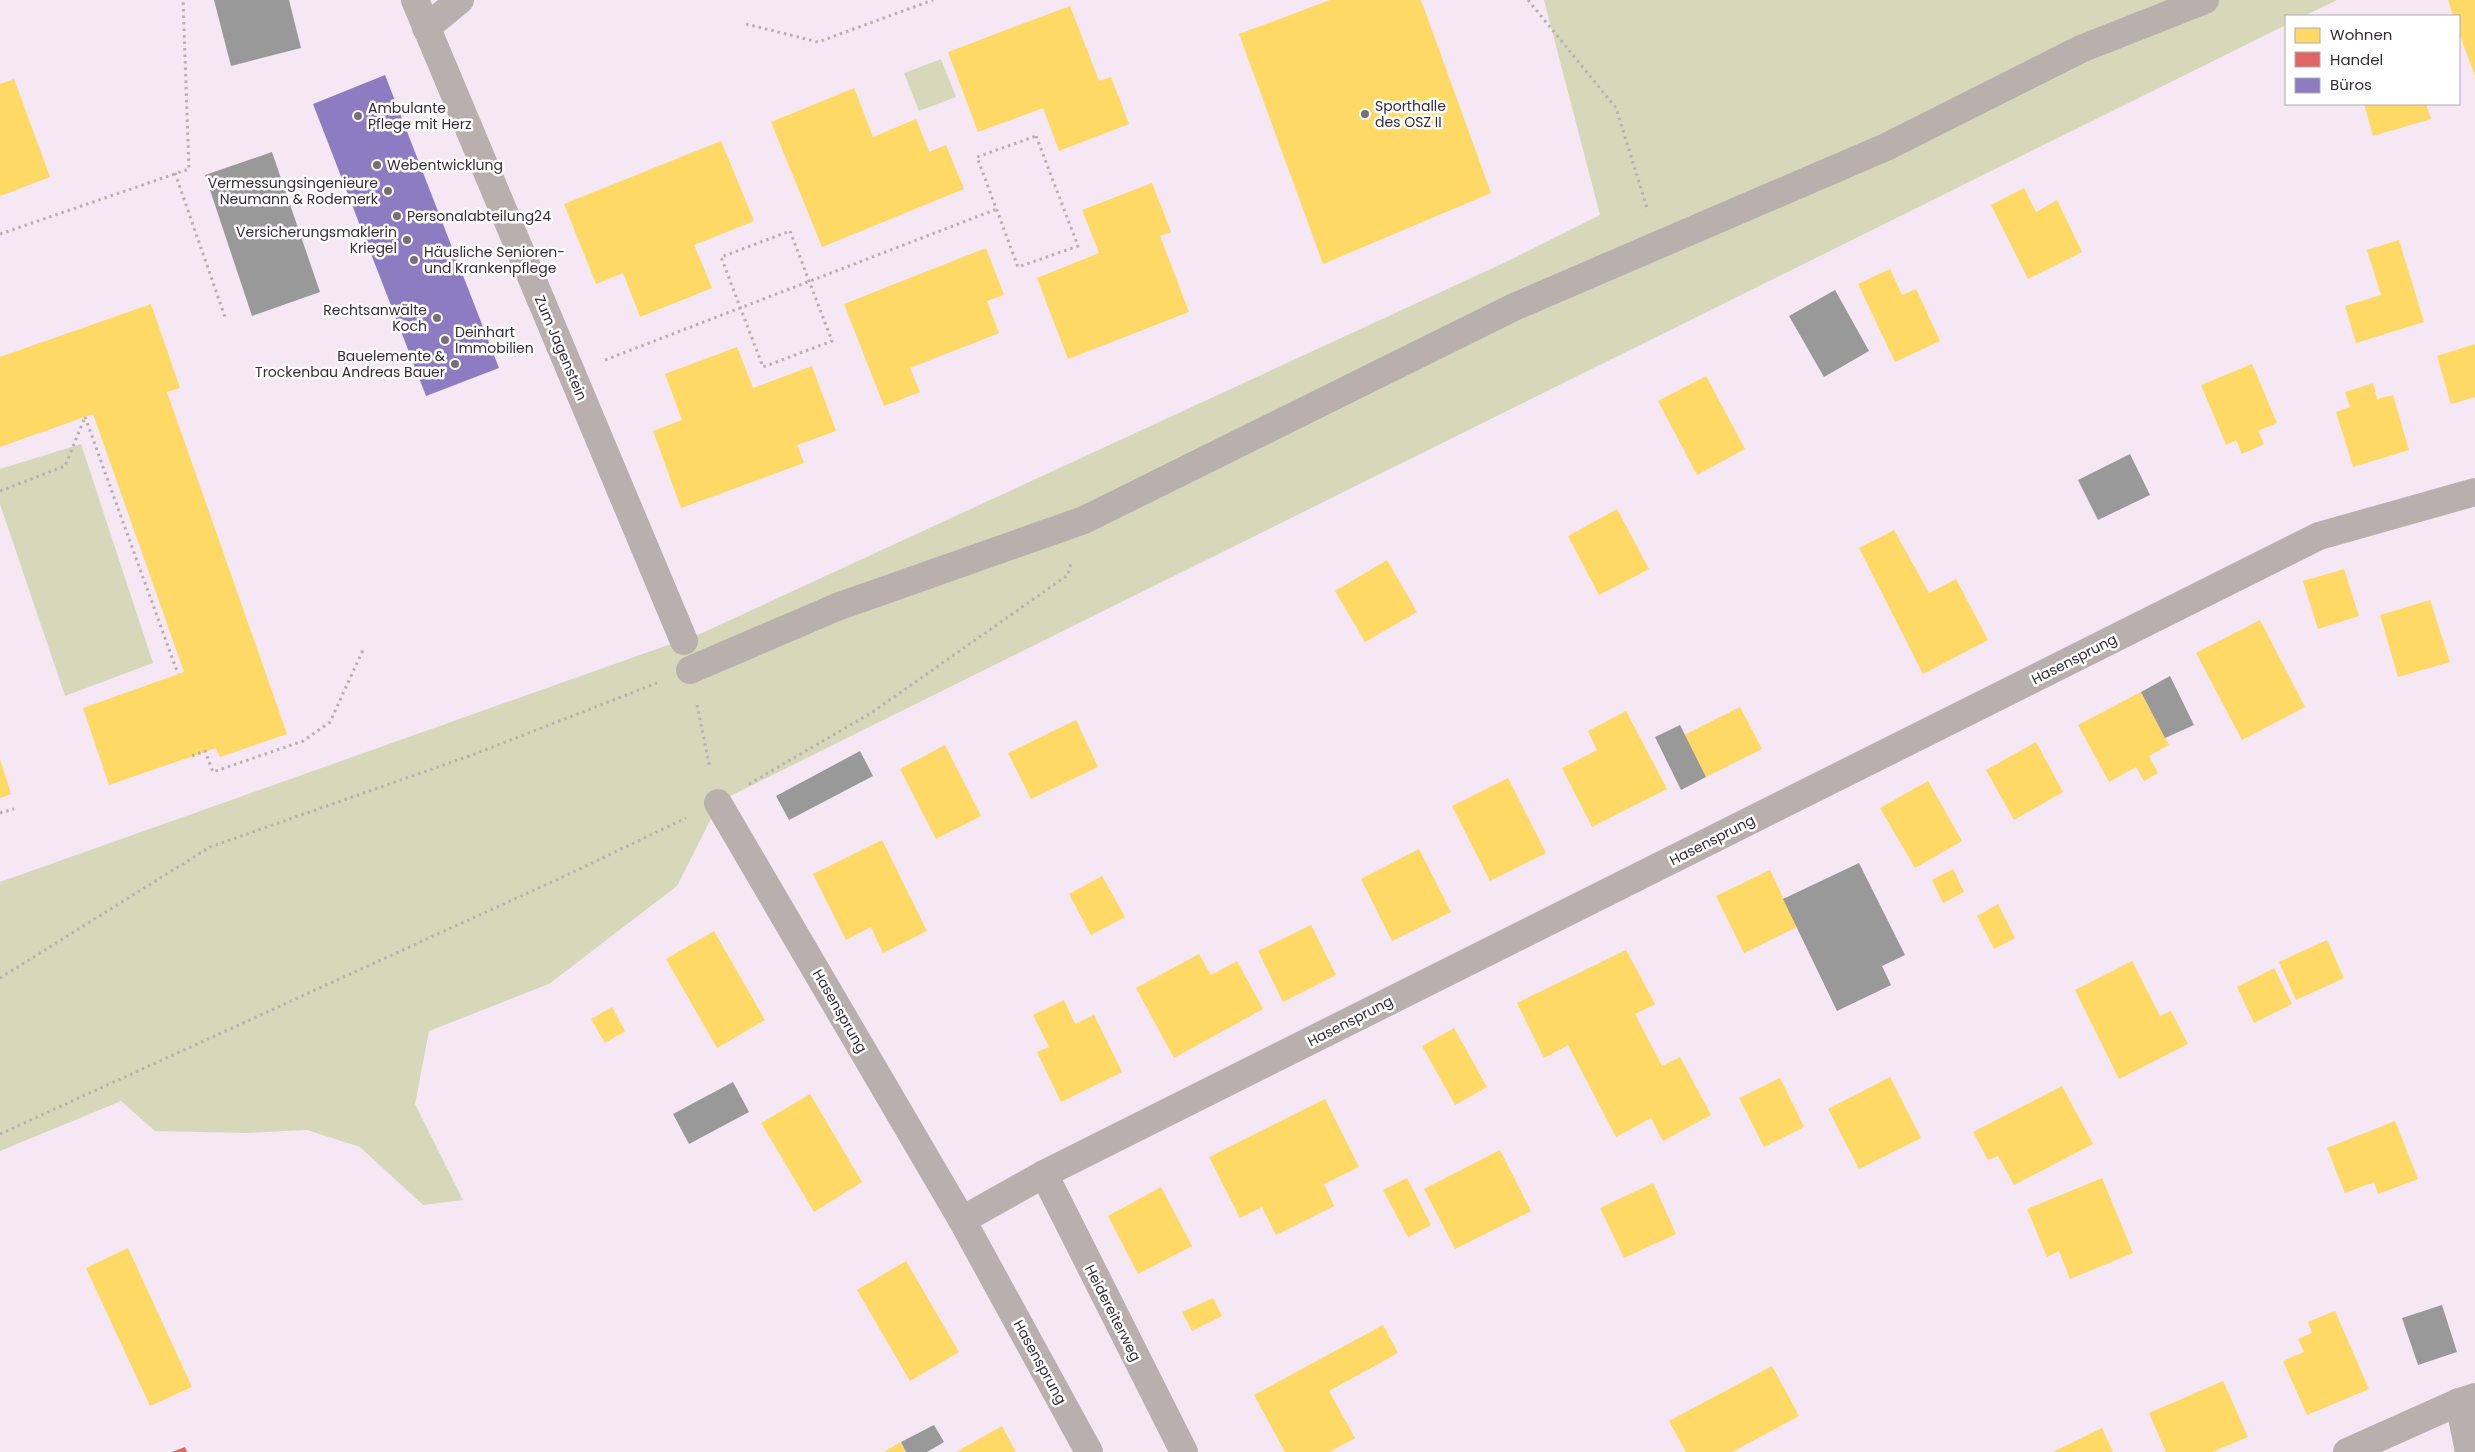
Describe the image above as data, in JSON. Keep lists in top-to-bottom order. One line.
{"streets":{"street":["Zum Jagenstein","Hasensprung","Heidereiterweg"]},"crossings":[["Hasensprung","Heidereiterweg"]],"places":["Sporthalle des OSZ II","Ambulante Pflege mit Herz","Webentwicklung","Vermessungsingenieure Neumann & Rodemerk","Personalabteilung24","Versicherungsmaklerin Kriegel","Häusliche Senioren- und Krankenpflege","Rechtsanwälte Koch","Deinhart Immobilien","Bauelemente & Trockenbau Andreas Bauer"],"legend":["Wohnen","Handel","Büros"]}
